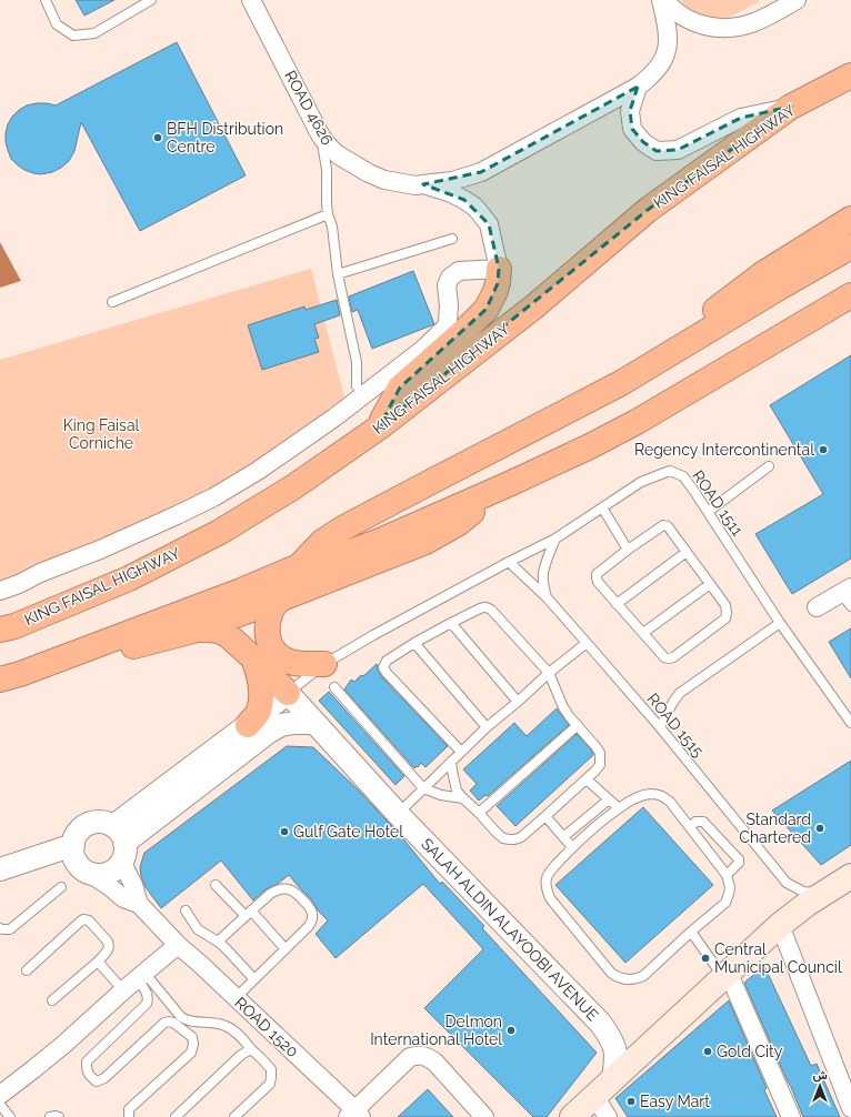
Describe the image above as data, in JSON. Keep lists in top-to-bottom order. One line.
{"streets":{"highway":["KING FAISAL HIGHWAY"],"street":["ROAD 4626","SALAH ALDIN ALAYOOBI AVENUE","ROAD 1520"],"lane":["ROAD 1511","ROAD 1515"]},"crossings":[["ROAD 1511","ROAD 1515"],["ROAD 1511","SALAH ALDIN ALAYOOBI AVENUE"]],"parks":["King Faisal Corniche"],"places":["BFH Distribution Centre","Regency Intercontinental","Standard Chartered","Gulf Gate Hotel","Central Municipal Council","Delmon International Hotel","Gold City","Easy Mart"],"north":"top"}
